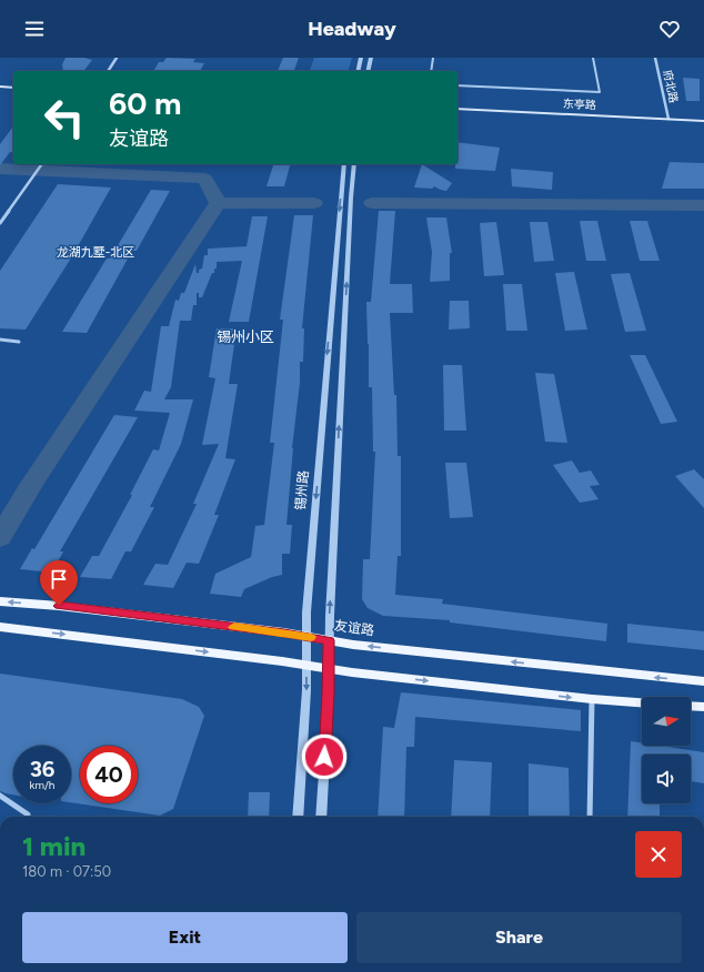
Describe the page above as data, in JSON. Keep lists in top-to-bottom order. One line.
{"streets":{"main road":["东亭路","友谊路"],"street":["府北路","锡州路"]},"crossings":[["府北路","东亭路"],["锡州路","友谊路"]],"districts":["龙湖九墅-北区","锡州小区"],"north":"right","page":{"header":"Headway","turn":["60 m","友谊路"],"speed":"36 km/h","limit":"40","heading":["1 min","180 m · 07:50"],"buttons":["Exit","Share"]}}
